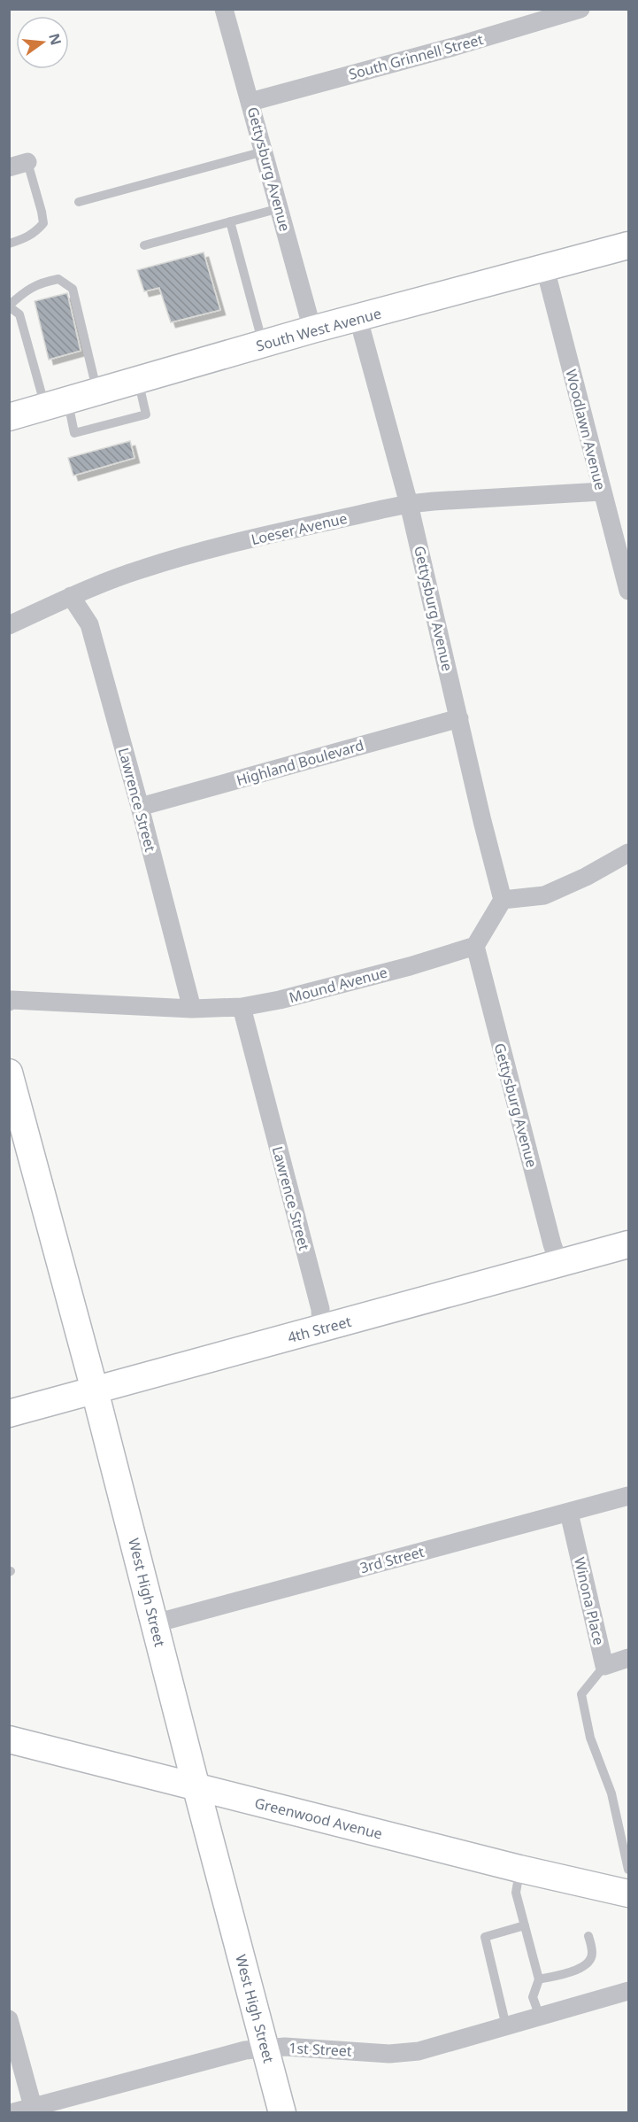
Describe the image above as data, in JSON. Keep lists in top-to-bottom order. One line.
{"streets":{"street":["South Grinnell Street","Gettysburg Avenue","South West Avenue","Woodlawn Avenue","Loeser Avenue","Highland Boulevard","Lawrence Street","Mound Avenue","4th Street","3rd Street","West High Street","Winona Place","Greenwood Avenue","1st Street"]},"crossings":[["South Grinnell Street","Gettysburg Avenue"],["Gettysburg Avenue","South West Avenue"],["Gettysburg Avenue","Loeser Avenue"],["Gettysburg Avenue","Highland Boulevard"],["Gettysburg Avenue","Mound Avenue"],["Gettysburg Avenue","4th Street"],["South West Avenue","Woodlawn Avenue"],["Woodlawn Avenue","Loeser Avenue"],["Loeser Avenue","Lawrence Street"],["Highland Boulevard","Lawrence Street"],["Lawrence Street","Mound Avenue"],["Lawrence Street","4th Street"],["4th Street","West High Street"],["3rd Street","West High Street"],["3rd Street","Winona Place"],["West High Street","Greenwood Avenue"],["West High Street","1st Street"]],"north":"right"}
